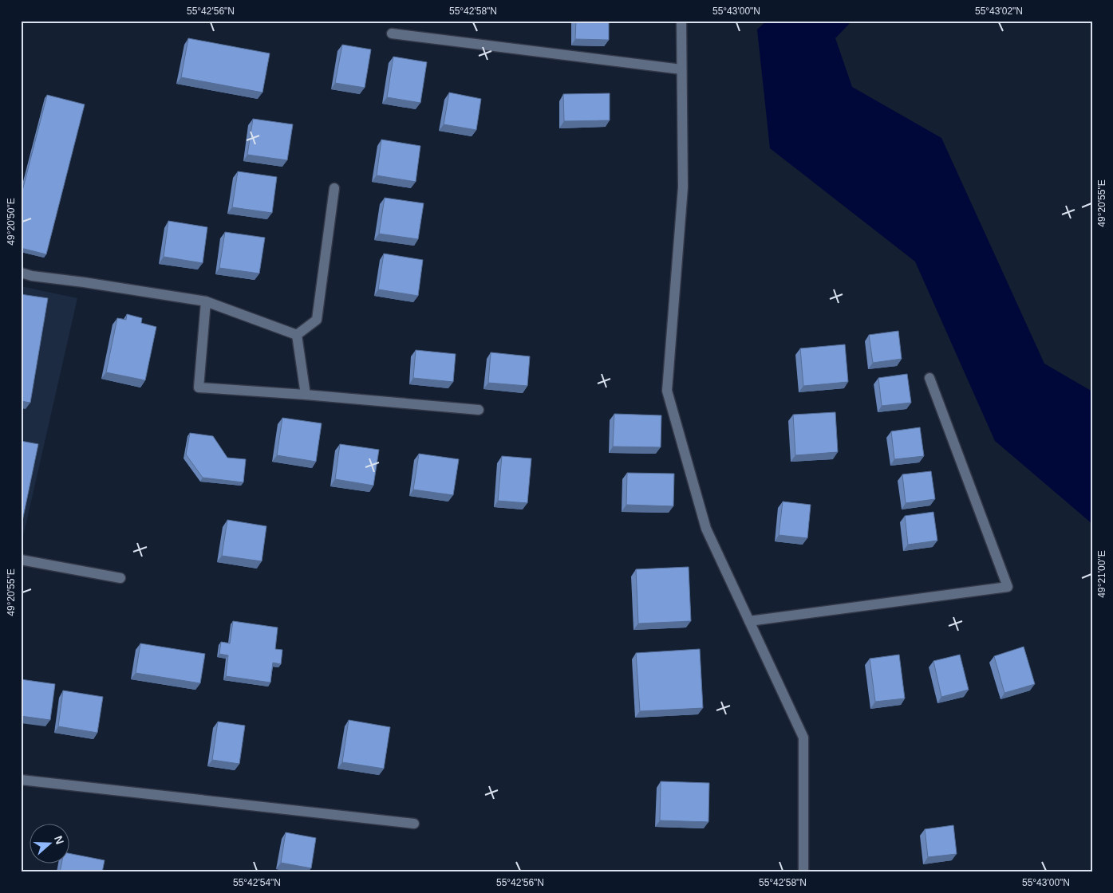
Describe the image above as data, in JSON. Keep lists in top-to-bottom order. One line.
{"north":"right","coordinates":["55°42'56\"N","55°42'58\"N","55°43'00\"N","55°43'02\"N","49°20'55\"E","49°20'50\"E","49°21'00\"E","55°42'54\"N"]}
